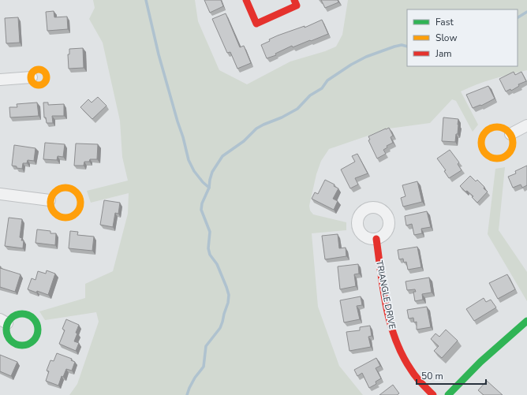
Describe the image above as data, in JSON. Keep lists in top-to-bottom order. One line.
{"streets":{"street":["TRIANGLE DRIVE"]},"legend":["Fast","Slow","Jam"],"scale_bar":"50 m"}
